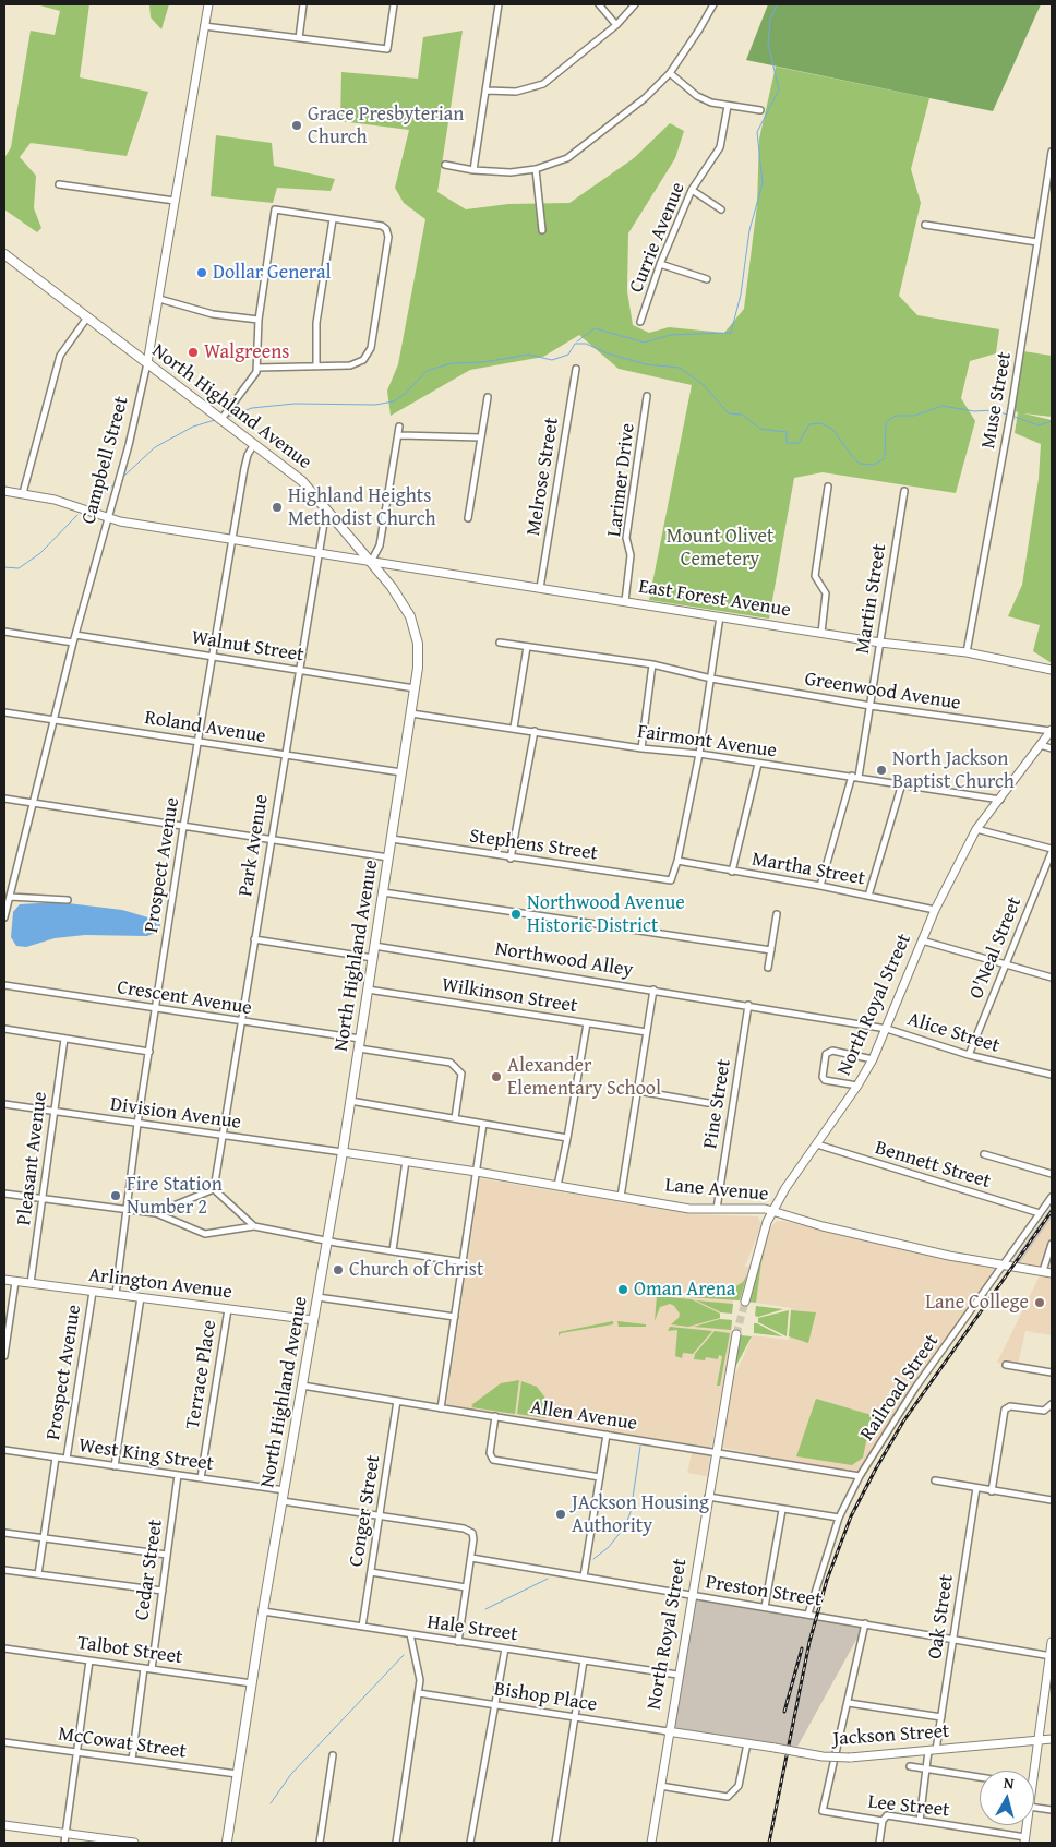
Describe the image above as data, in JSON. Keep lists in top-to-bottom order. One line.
{"streets":{"main road":["North Highland Avenue"],"street":["Currie Avenue","Muse Street","Campbell Street","Melrose Street","Larimer Drive","East Forest Avenue","Martin Street","Walnut Street","Greenwood Avenue","Roland Avenue","Fairmont Avenue","Park Avenue","Stephens Street","Prospect Avenue","Martha Street","O'Neal Street","Northwood Alley","Wilkinson Street","Crescent Avenue","North Royal Street","Alice Street","Pine Street","Division Avenue","Pleasant Avenue","Bennett Street","Lane Avenue","Arlington Avenue","Terrace Place","Railroad Street","Allen Avenue","West King Street","Conger Street","Cedar Street","Preston Street","Oak Street","Hale Street","Talbot Street","Bishop Place","Jackson Street","McCowat Street","Lee Street"]},"crossings":[["Muse Street","East Forest Avenue"],["North Highland Avenue","Campbell Street"],["North Highland Avenue","East Forest Avenue"],["North Highland Avenue","Walnut Street"],["North Highland Avenue","Roland Avenue"],["North Highland Avenue","Fairmont Avenue"],["North Highland Avenue","Park Avenue"],["North Highland Avenue","Stephens Street"],["North Highland Avenue","Prospect Avenue"],["North Highland Avenue","Northwood Alley"],["North Highland Avenue","Wilkinson Street"],["North Highland Avenue","Crescent Avenue"],["North Highland Avenue","Division Avenue"],["North Highland Avenue","Lane Avenue"],["North Highland Avenue","Arlington Avenue"],["North Highland Avenue","Allen Avenue"],["North Highland Avenue","West King Street"],["North Highland Avenue","Hale Street"],["North Highland Avenue","Talbot Street"],["North Highland Avenue","McCowat Street"],["Campbell Street","East Forest Avenue"],["Campbell Street","Walnut Street"],["Campbell Street","Roland Avenue"],["Melrose Street","East Forest Avenue"],["Larimer Drive","East Forest Avenue"],["East Forest Avenue","Martin Street"],["East Forest Avenue","Park Avenue"],["East Forest Avenue","Prospect Avenue"],["Martin Street","Greenwood Avenue"],["Martin Street","Fairmont Avenue"],["Martin Street","Martha Street"],["Walnut Street","Park Avenue"],["Walnut Street","Prospect Avenue"],["Greenwood Avenue","North Royal Street"],["Roland Avenue","Park Avenue"],["Roland Avenue","Prospect Avenue"],["Fairmont Avenue","North Royal Street"],["Park Avenue","Crescent Avenue"],["Park Avenue","Division Avenue"],["Stephens Street","Martha Street"],["Prospect Avenue","Crescent Avenue"],["Prospect Avenue","Division Avenue"],["Prospect Avenue","Arlington Avenue"],["Prospect Avenue","West King Street"],["Martha Street","North Royal Street"],["O'Neal Street","Alice Street"],["Northwood Alley","Alice Street"],["Northwood Alley","Pine Street"],["North Royal Street","Alice Street"],["North Royal Street","Bennett Street"],["North Royal Street","Lane Avenue"],["North Royal Street","Allen Avenue"],["North Royal Street","Preston Street"],["North Royal Street","Hale Street"],["North Royal Street","Bishop Place"],["North Royal Street","Jackson Street"],["Alice Street","Pine Street"],["Pine Street","Lane Avenue"],["Division Avenue","Pleasant Avenue"],["Division Avenue","Lane Avenue"],["Pleasant Avenue","Arlington Avenue"],["Bennett Street","Railroad Street"],["Lane Avenue","Railroad Street"],["Arlington Avenue","Terrace Place"],["Terrace Place","West King Street"],["Railroad Street","Allen Avenue"],["Railroad Street","Preston Street"],["Allen Avenue","Conger Street"],["West King Street","Cedar Street"],["Conger Street","Hale Street"],["Cedar Street","Talbot Street"],["Preston Street","Oak Street"],["Oak Street","Jackson Street"],["Oak Street","Lee Street"],["Bishop Place","Jackson Street"]],"parks":["Mount Olivet Cemetery"],"places":["Grace Presbyterian Church","Dollar General","Walgreens","Highland Heights Methodist Church","North Jackson Baptist Church","Northwood Avenue Historic District","Alexander Elementary School","Fire Station Number 2","Church of Christ","Oman Arena","Lane College","JAckson Housing Authority"],"north":"top"}
